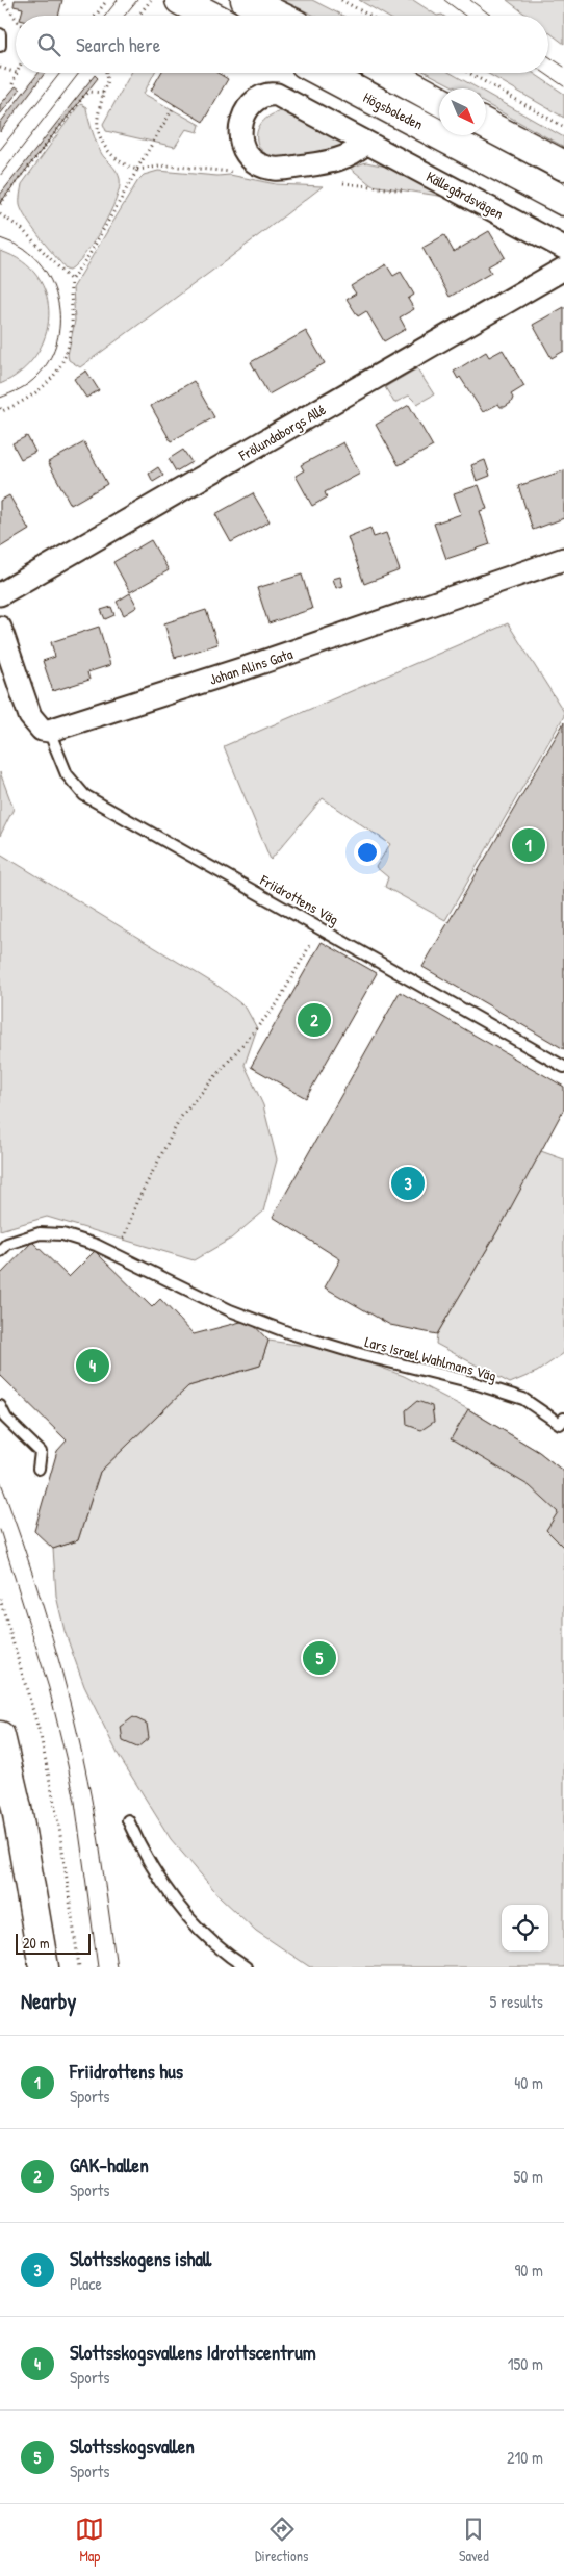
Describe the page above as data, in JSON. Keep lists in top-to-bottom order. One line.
{"streets":{"main road":["Högsboleden"],"street":["Källegårdsvägen","Frölundaborgs Allé","Johan Alins Gata"],"lane":["Friidrottens Väg","Lars Israel Wahlmans Väg"]},"crossings":[["Johan Alins Gata","Friidrottens Väg"]],"scale_bar":"20 m","north":"bottom right","page":{"search":"Search here","pins":["1","2","3","4","5"],"scale":"20 m","heading":["Nearby","5 results"],"list":[{"mark":"1","name":"Friidrottens hus","note":"Sports","value":"40 m"},{"mark":"2","name":"GAK-hallen","note":"Sports","value":"50 m"},{"mark":"3","name":"Slottsskogens ishall","note":"Place","value":"90 m"},{"mark":"4","name":"Slottsskogsvallens Idrottscentrum","note":"Sports","value":"150 m"},{"mark":"5","name":"Slottsskogsvallen","note":"Sports","value":"210 m"}],"nav":["Map","Directions","Saved"]}}
